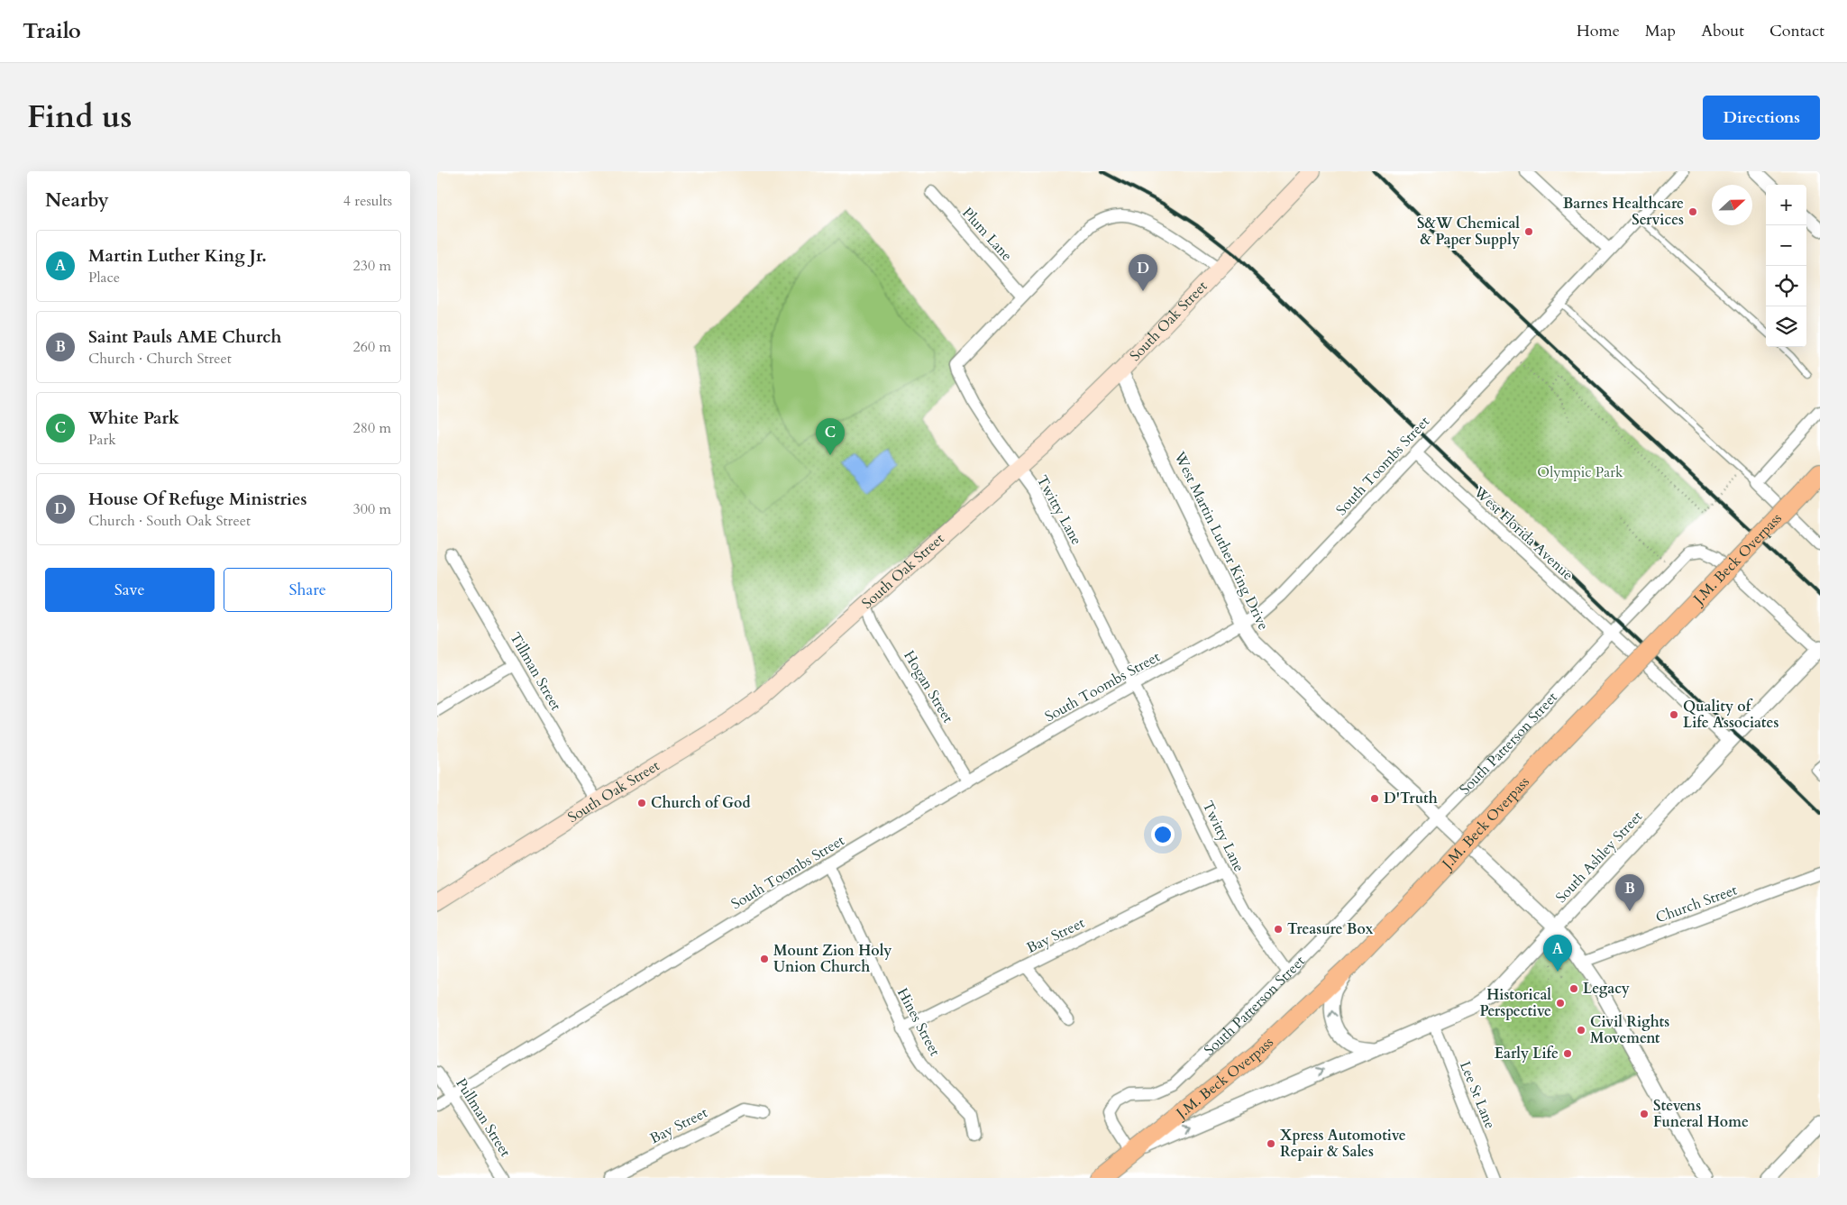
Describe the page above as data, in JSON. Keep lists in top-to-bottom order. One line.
{"streets":{"main road":["South Oak Street","J.M. Beck Overpass"],"street":["Plum Lane","South Toombs Street","Twitty Lane","West Florida Avenue","West Martin Luther King Drive","Tillman Street","Hogan Street","South Patterson Street","South Ashley Street","Church Street","Bay Street","Hines Street","Lee St Lane","Pullman Street"]},"crossings":[["Plum Lane","Twitty Lane"],["South Oak Street","Twitty Lane"],["South Oak Street","West Martin Luther King Drive"],["South Oak Street","Tillman Street"],["South Oak Street","Hogan Street"],["South Toombs Street","Twitty Lane"],["South Toombs Street","West Florida Avenue"],["South Toombs Street","West Martin Luther King Drive"],["South Toombs Street","Hogan Street"],["South Toombs Street","Hines Street"],["South Toombs Street","Pullman Street"],["Twitty Lane","South Patterson Street"],["Twitty Lane","Bay Street"],["West Florida Avenue","South Patterson Street"],["West Florida Avenue","South Ashley Street"],["West Martin Luther King Drive","South Patterson Street"],["West Martin Luther King Drive","South Ashley Street"],["West Martin Luther King Drive","Church Street"],["J.M. Beck Overpass","South Patterson Street"],["J.M. Beck Overpass","South Ashley Street"],["South Patterson Street","South Ashley Street"],["South Ashley Street","Lee St Lane"],["Bay Street","Hines Street"]],"parks":["Olympic Park"],"places":["Barnes Healthcare Services","S&W Chemical & Paper Supply","Quality of Life Associates","D'Truth","Church of God","Treasure Box","Mount Zion Holy Union Church","Legacy","Historical Perspective","Civil Rights Movement","Early Life","Stevens Funeral Home","Xpress Automotive Repair & Sales"],"north":"right","page":{"header":"Trailo","nav":["Home","Map","About","Contact"],"title":"Find us","buttons":["Directions",["Save","Share"]],"heading":["Nearby","4 results"],"map_buttons":["+","−"],"list":[{"mark":"A","name":"Martin Luther King Jr.","note":"Place","value":"230 m"},{"mark":"B","name":"Saint Pauls AME Church","note":"Church · Church Street","value":"260 m"},{"mark":"C","name":"White Park","note":"Park","value":"280 m"},{"mark":"D","name":"House Of Refuge Ministries","note":"Church · South Oak Street","value":"300 m"}],"pins":["D","C","B","A"]}}
